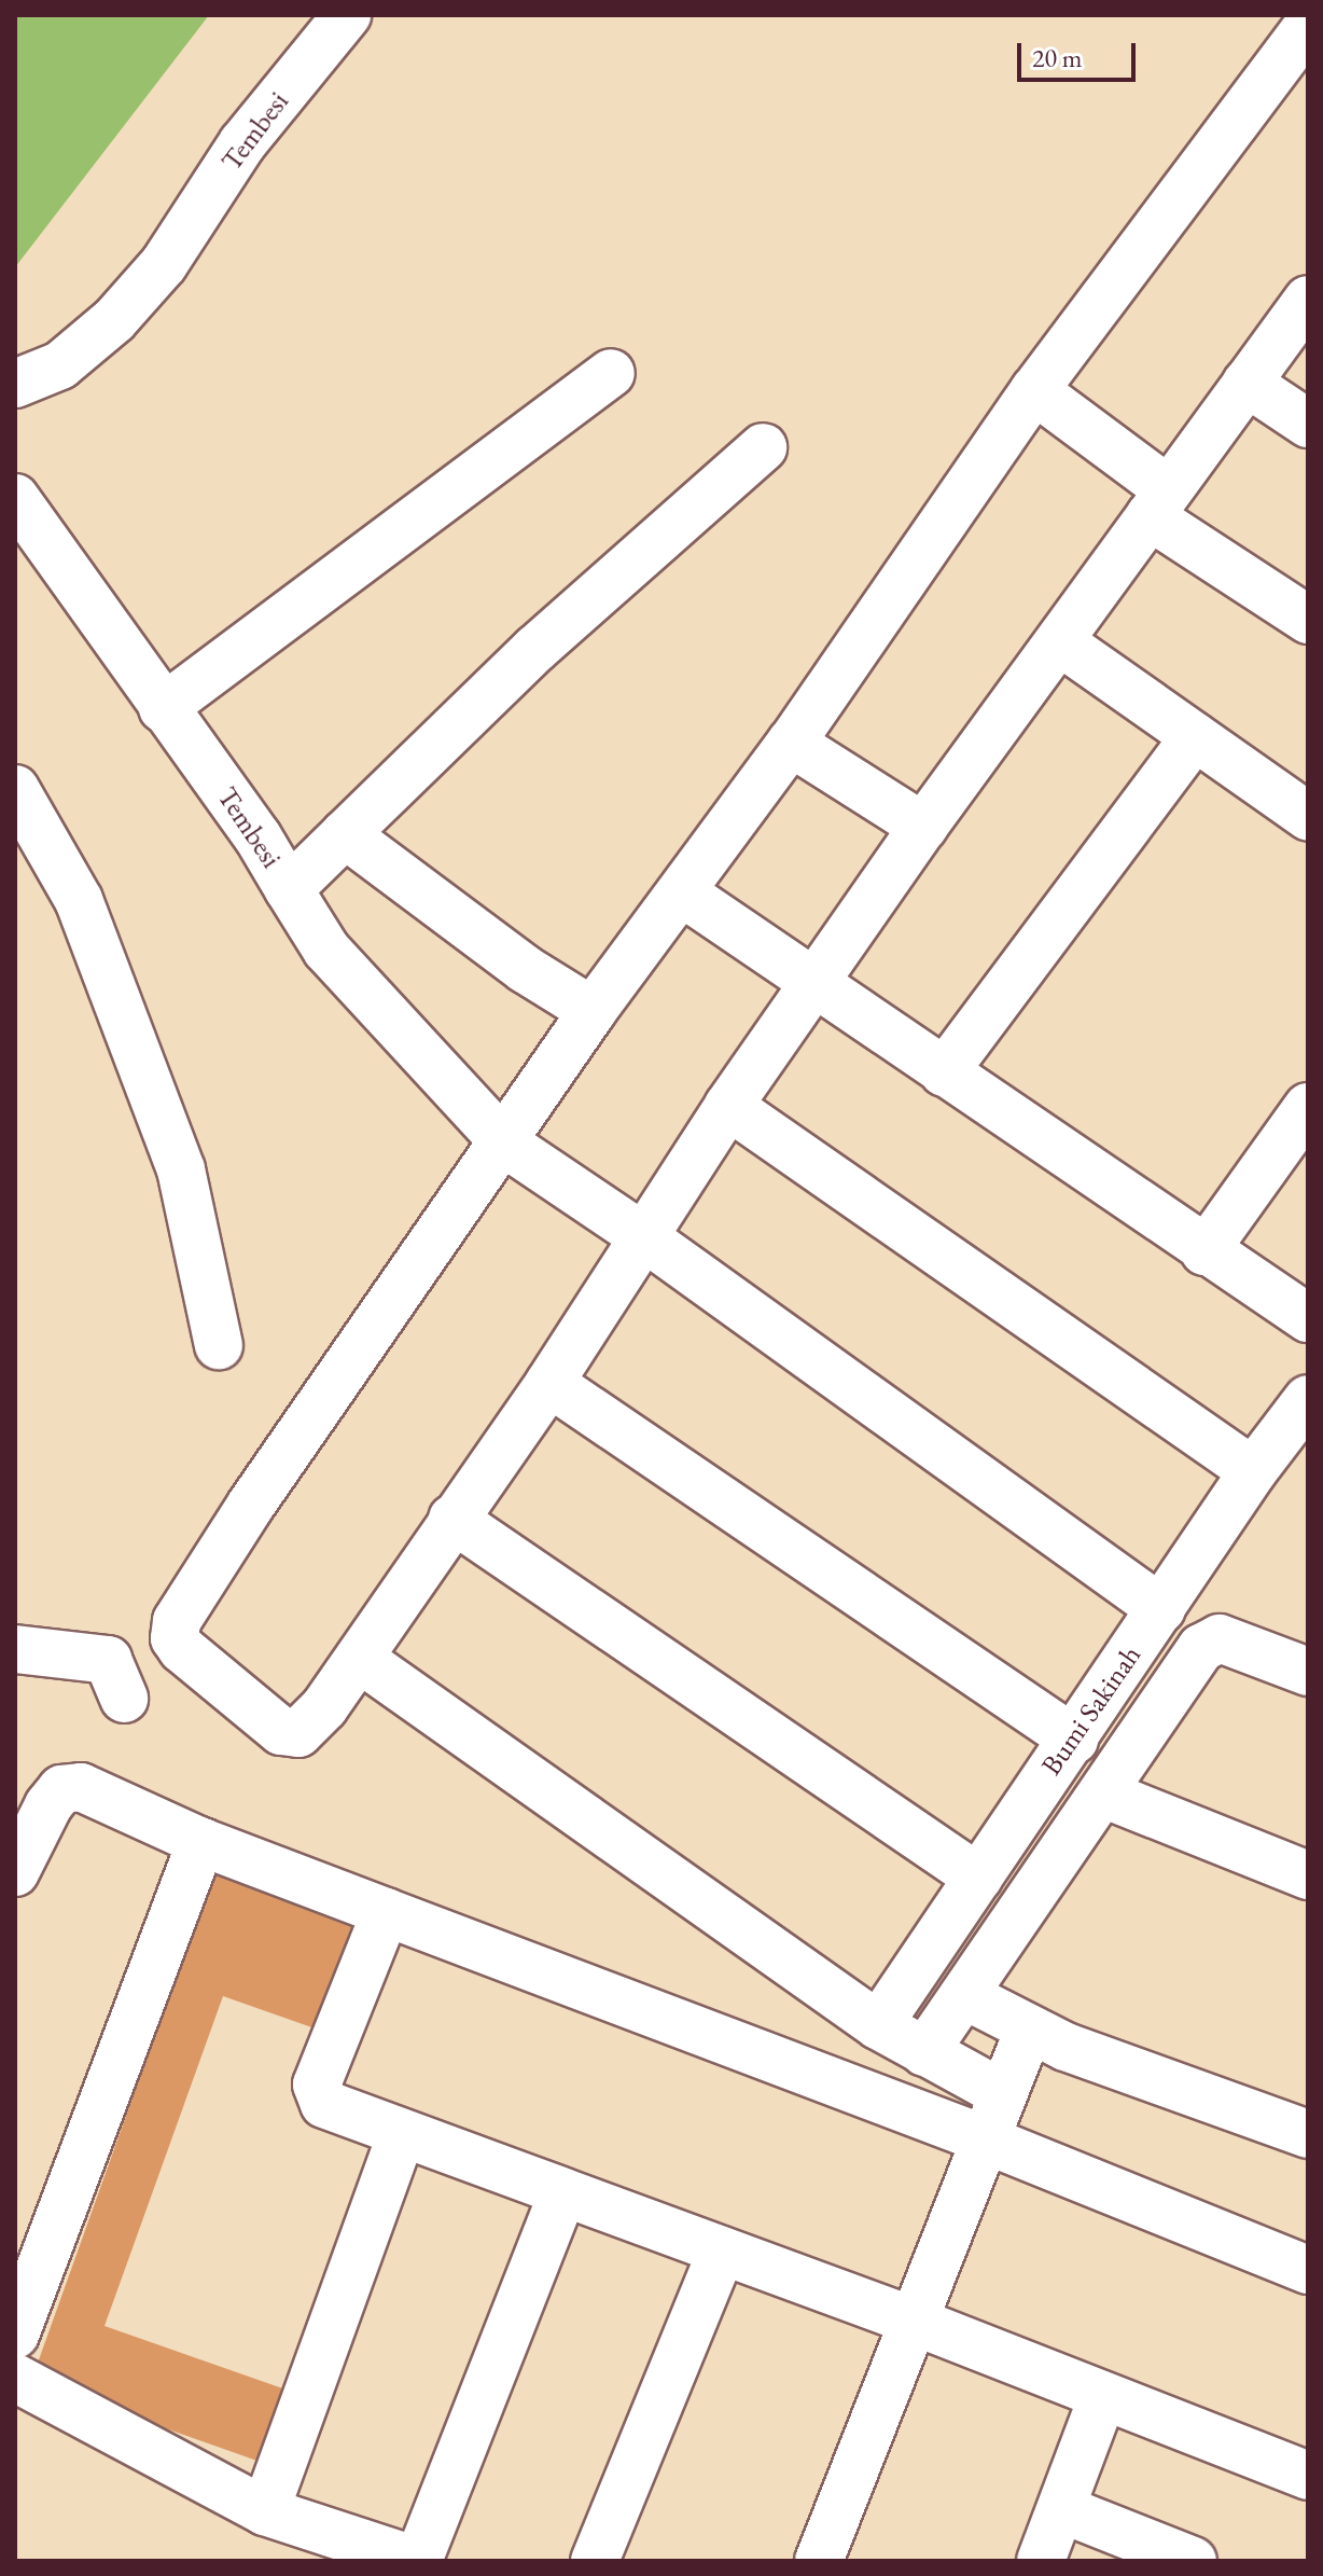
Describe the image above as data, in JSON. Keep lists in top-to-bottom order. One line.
{"streets":{"street":["Tembesi","Bumi Sakinah"]},"scale_bar":"20 m"}
